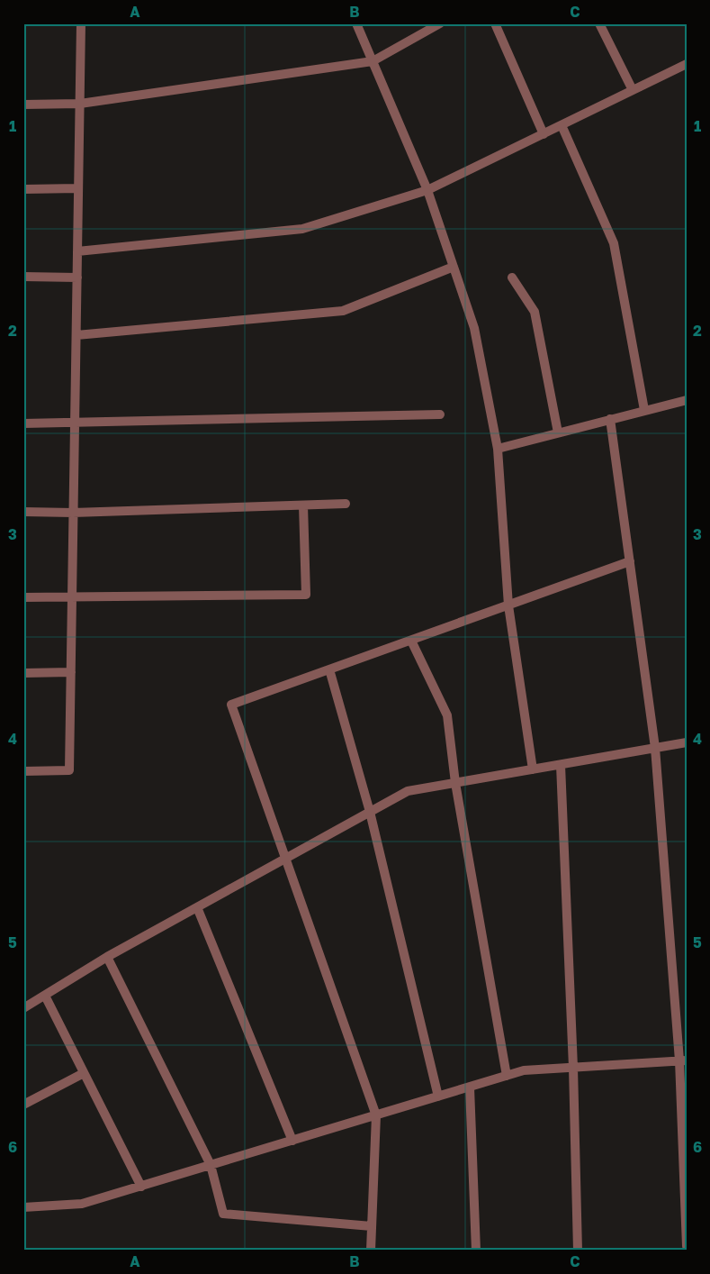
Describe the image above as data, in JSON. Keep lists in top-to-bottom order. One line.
{"grid":{"columns":["A","B","C"],"rows":["1","2","3","4","5","6"]}}
